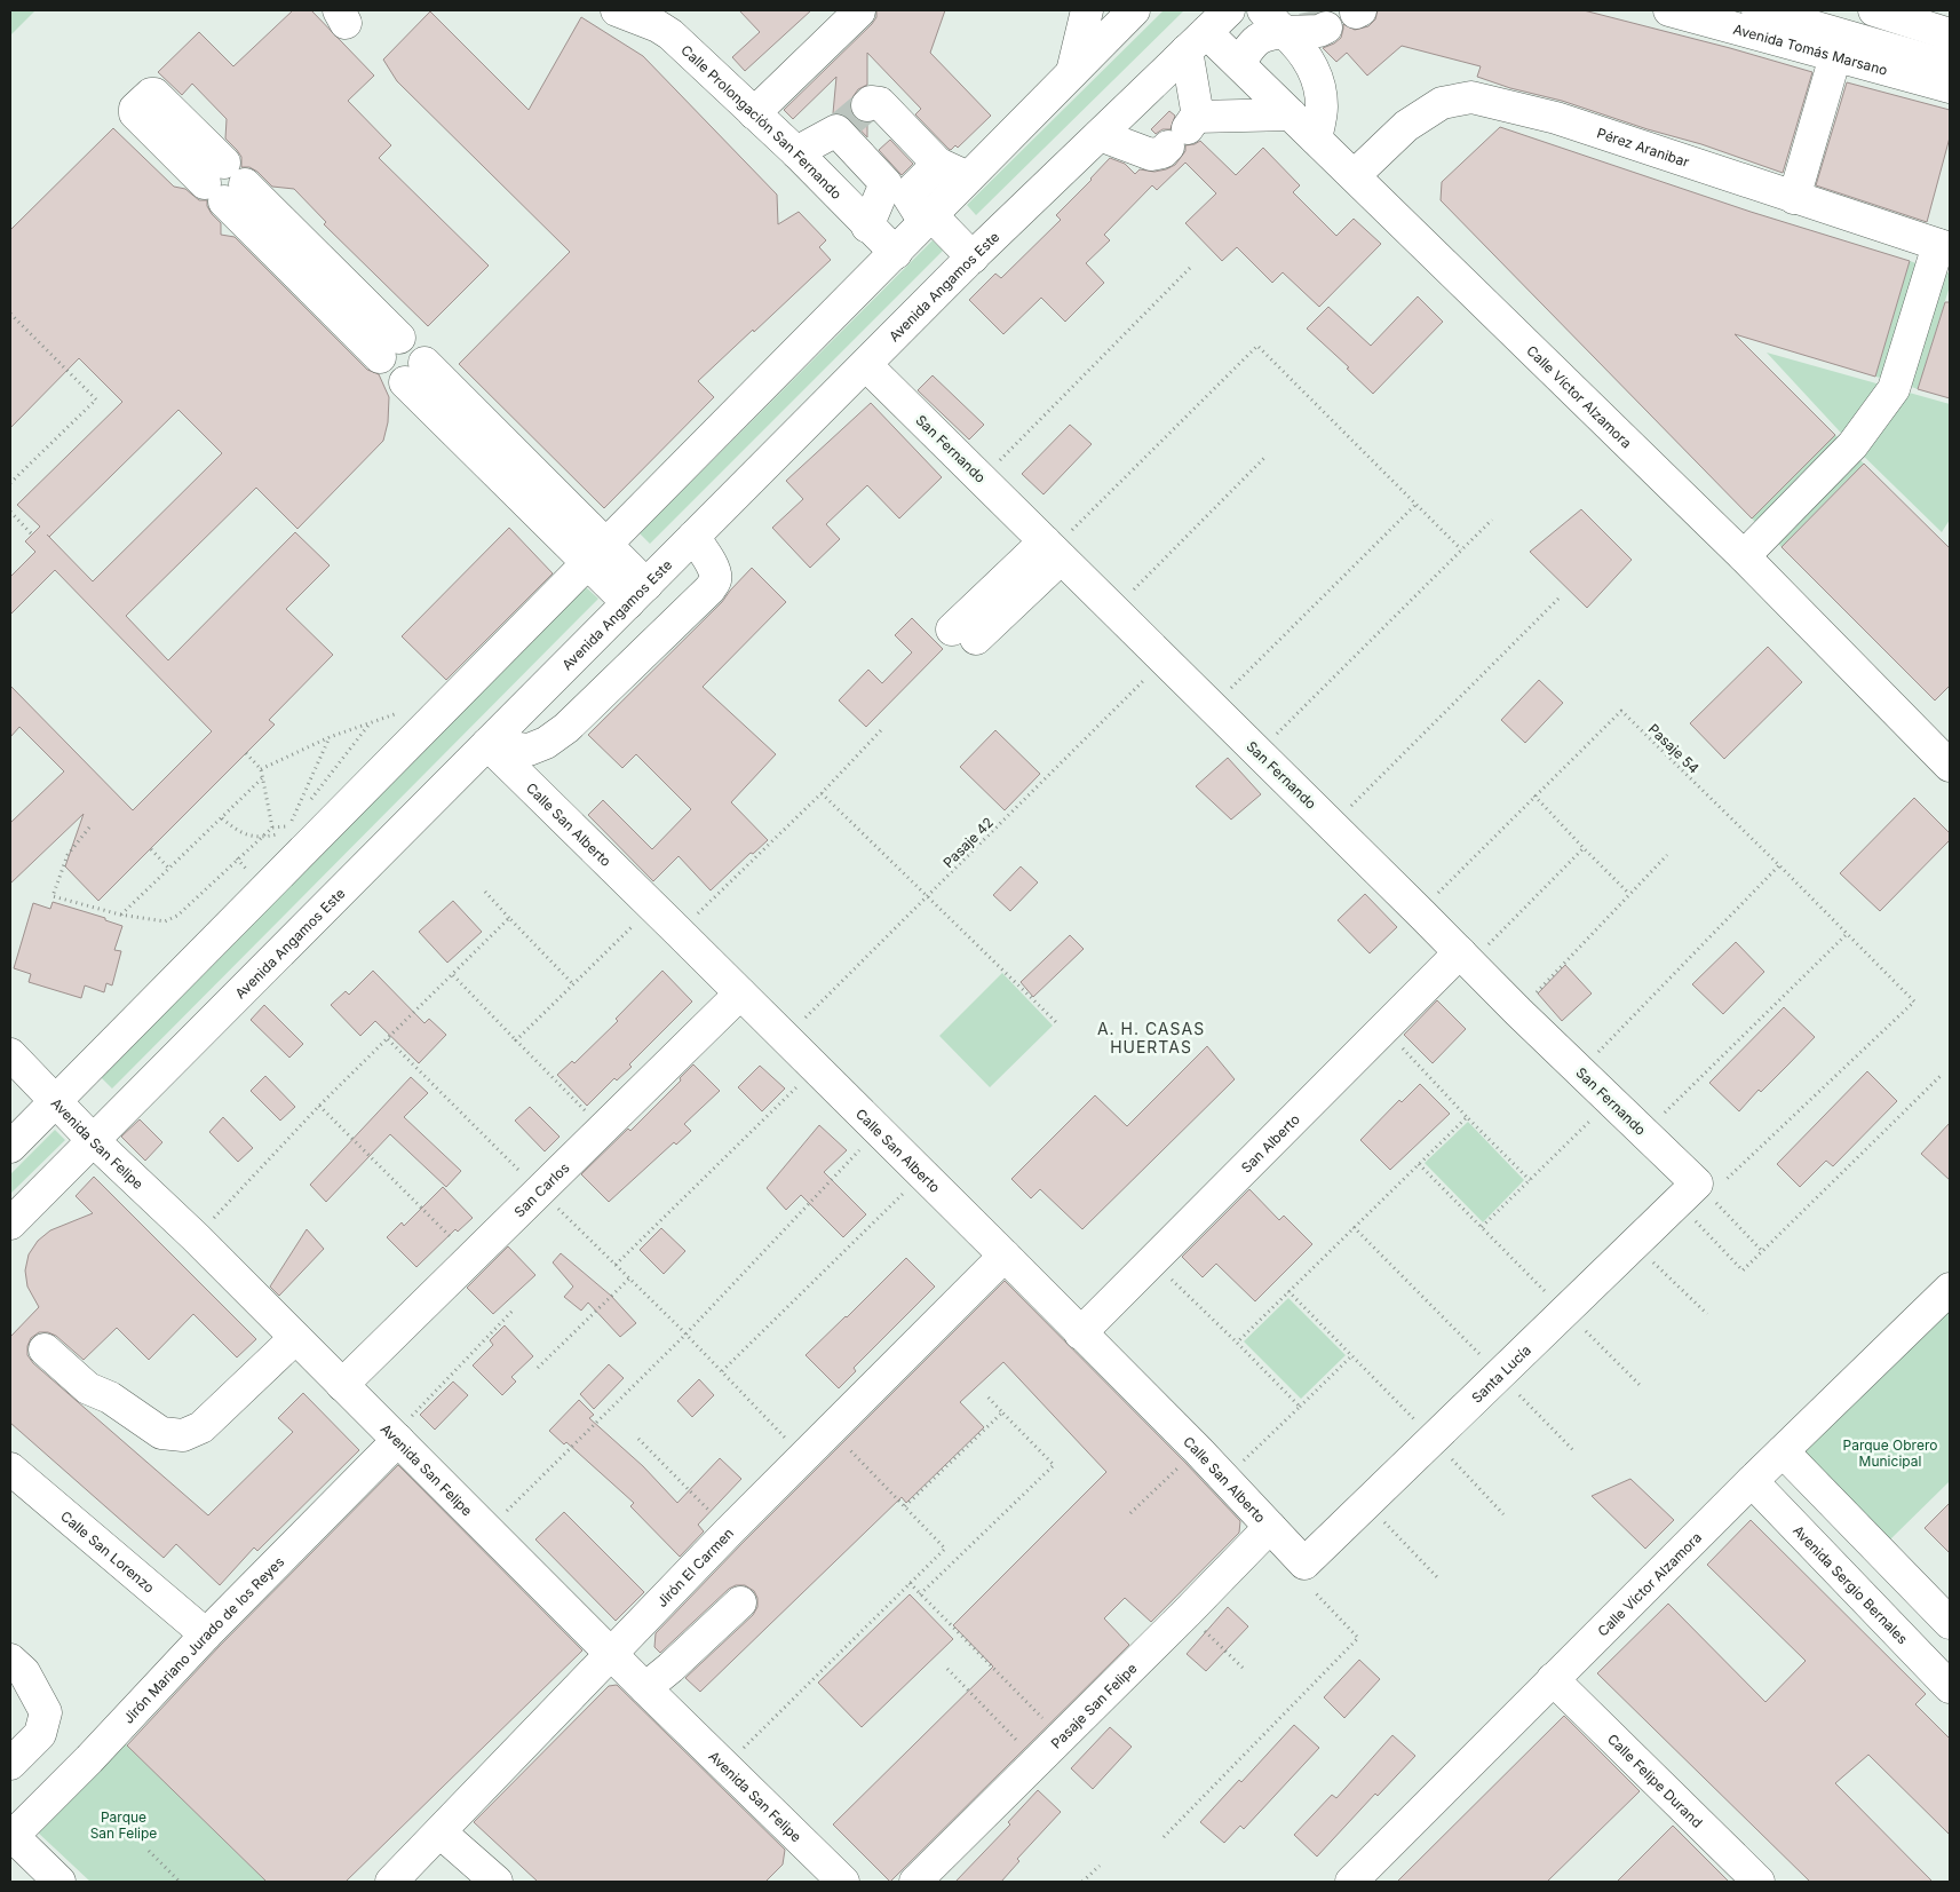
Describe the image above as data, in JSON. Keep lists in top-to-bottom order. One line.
{"streets":{"street":["Avenida Tomás Marsano","Calle Prolongación San Fernando","Pérez Aranibar","Avenida Angamos Este","Calle Víctor Alzamora","San Fernando","Calle San Alberto","Avenida San Felipe","San Alberto","San Carlos","Santa Lucía","Calle San Lorenzo","Jirón El Carmen","Avenida Sergio Bernales","Jirón Mariano Jurado de los Reyes","Pasaje San Felipe","Calle Felipe Durand"],"path":["Pasaje 54","Pasaje 42"]},"crossings":[["Pérez Aranibar","Calle Víctor Alzamora"],["Avenida Angamos Este","Calle Víctor Alzamora"],["Avenida Angamos Este","San Fernando"],["Avenida Angamos Este","Calle San Alberto"],["Avenida Angamos Este","Avenida San Felipe"],["Calle Víctor Alzamora","Avenida Sergio Bernales"],["Calle Víctor Alzamora","Calle Felipe Durand"],["San Fernando","Pasaje 54"],["San Fernando","Pasaje 42"],["San Fernando","San Alberto"],["San Fernando","Santa Lucía"],["Pasaje 54","Santa Lucía"],["Calle San Alberto","Pasaje 42"],["Calle San Alberto","San Alberto"],["Calle San Alberto","San Carlos"],["Calle San Alberto","Santa Lucía"],["Calle San Alberto","Jirón El Carmen"],["Calle San Alberto","Pasaje San Felipe"],["Avenida San Felipe","San Carlos"],["Avenida San Felipe","Jirón El Carmen"],["Avenida San Felipe","Jirón Mariano Jurado de los Reyes"],["Calle San Lorenzo","Jirón Mariano Jurado de los Reyes"]],"districts":["A. H. CASAS HUERTAS"],"parks":["Parque Obrero Municipal","Parque San Felipe"]}
